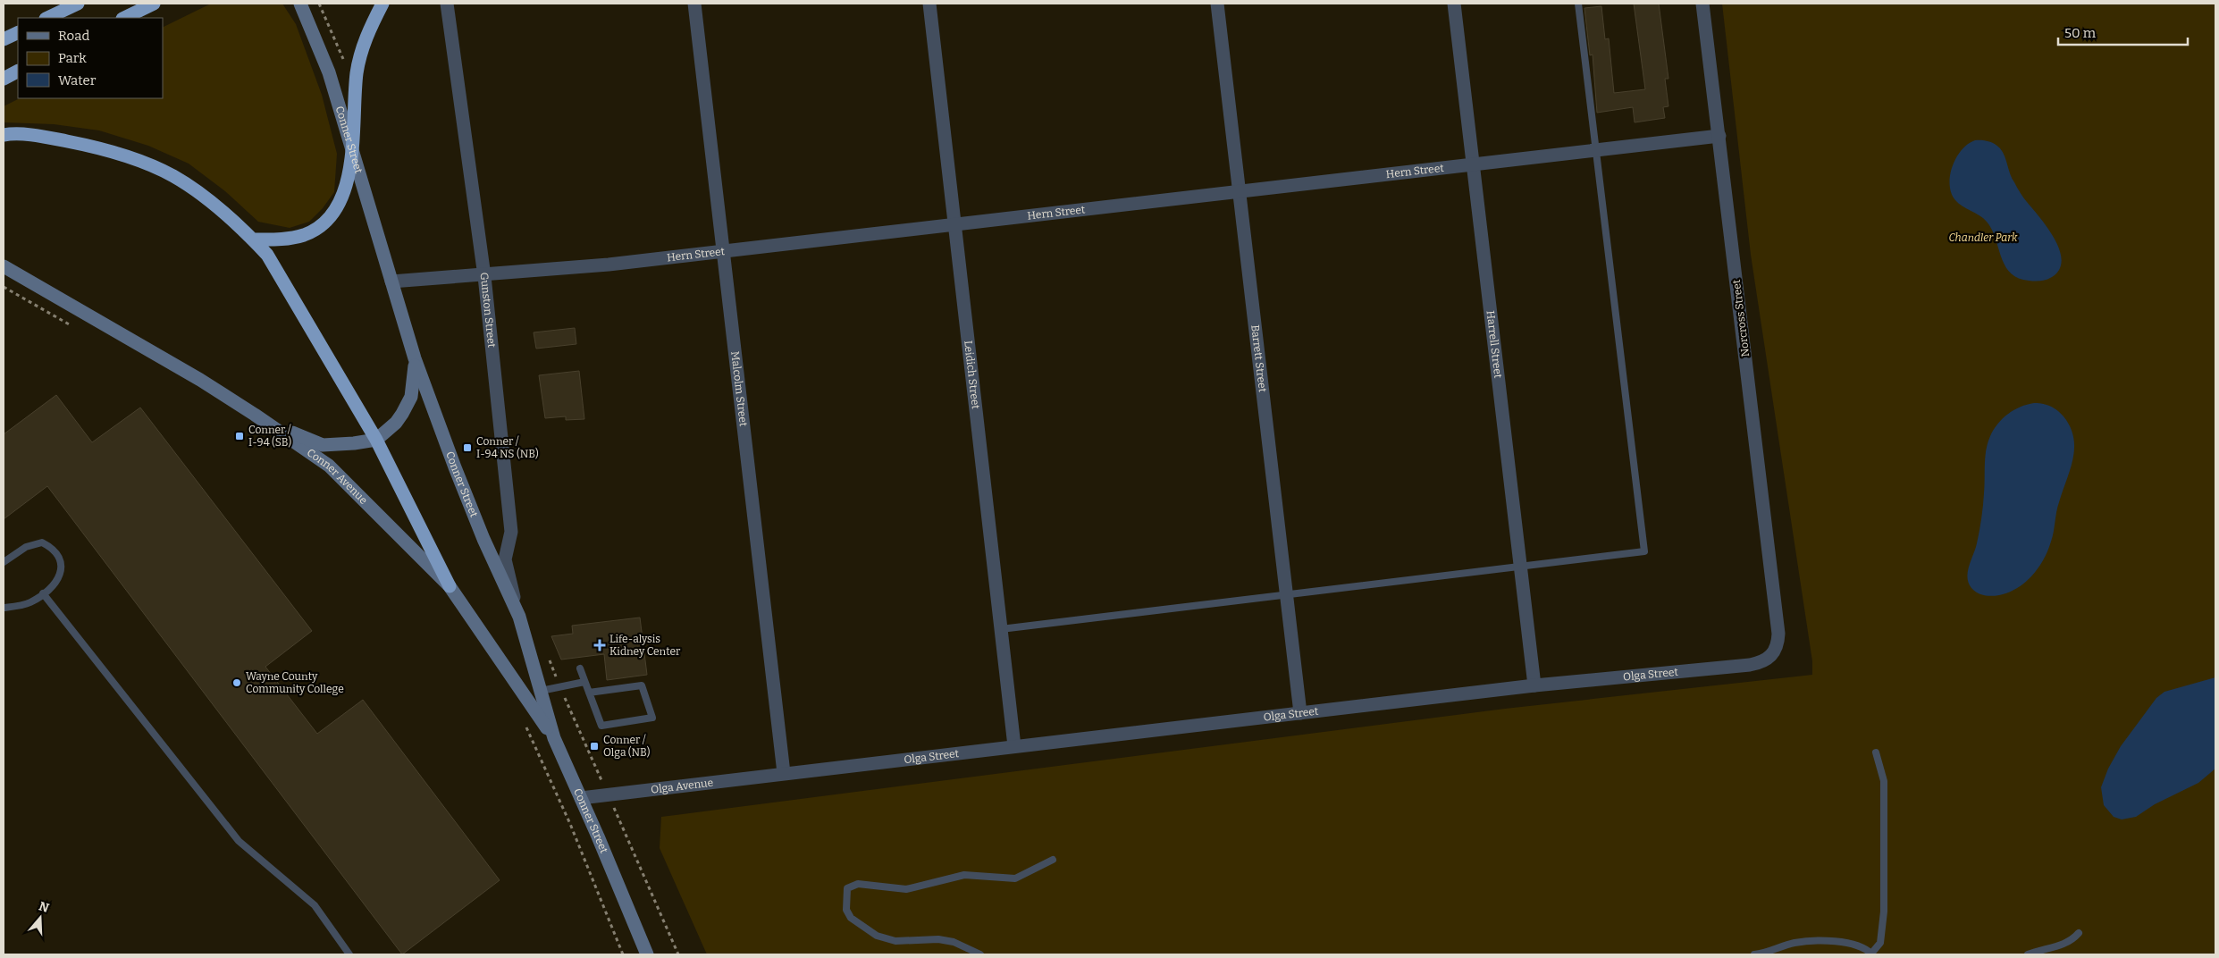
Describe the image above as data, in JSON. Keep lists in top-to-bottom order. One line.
{"streets":{"main road":["Conner Street","Conner Avenue"],"street":["Hern Street","Gunston Street","Norcross Street","Harrell Street","Barrett Street","Leidich Street","Malcolm Street","Olga Street","Olga Avenue"]},"crossings":[["Conner Street","Hern Street"],["Conner Street","Gunston Street"],["Conner Street","Conner Avenue"],["Conner Street","Olga Avenue"],["Hern Street","Gunston Street"],["Hern Street","Norcross Street"],["Hern Street","Harrell Street"],["Hern Street","Barrett Street"],["Hern Street","Leidich Street"],["Hern Street","Malcolm Street"],["Norcross Street","Olga Street"],["Harrell Street","Olga Street"],["Barrett Street","Olga Street"],["Leidich Street","Olga Street"],["Malcolm Street","Olga Street"],["Malcolm Street","Olga Avenue"],["Olga Street","Olga Avenue"]],"parks":["Chandler Park"],"places":{"transit":["Conner / I-94 (SB)","Conner / I-94 NS (NB)","Conner / Olga (NB)"],"health":["Life-alysis Kidney Center"],"other":["Wayne County Community College"]},"legend":["Road","Park","Water"],"scale_bar":"50 m","north":"top"}
